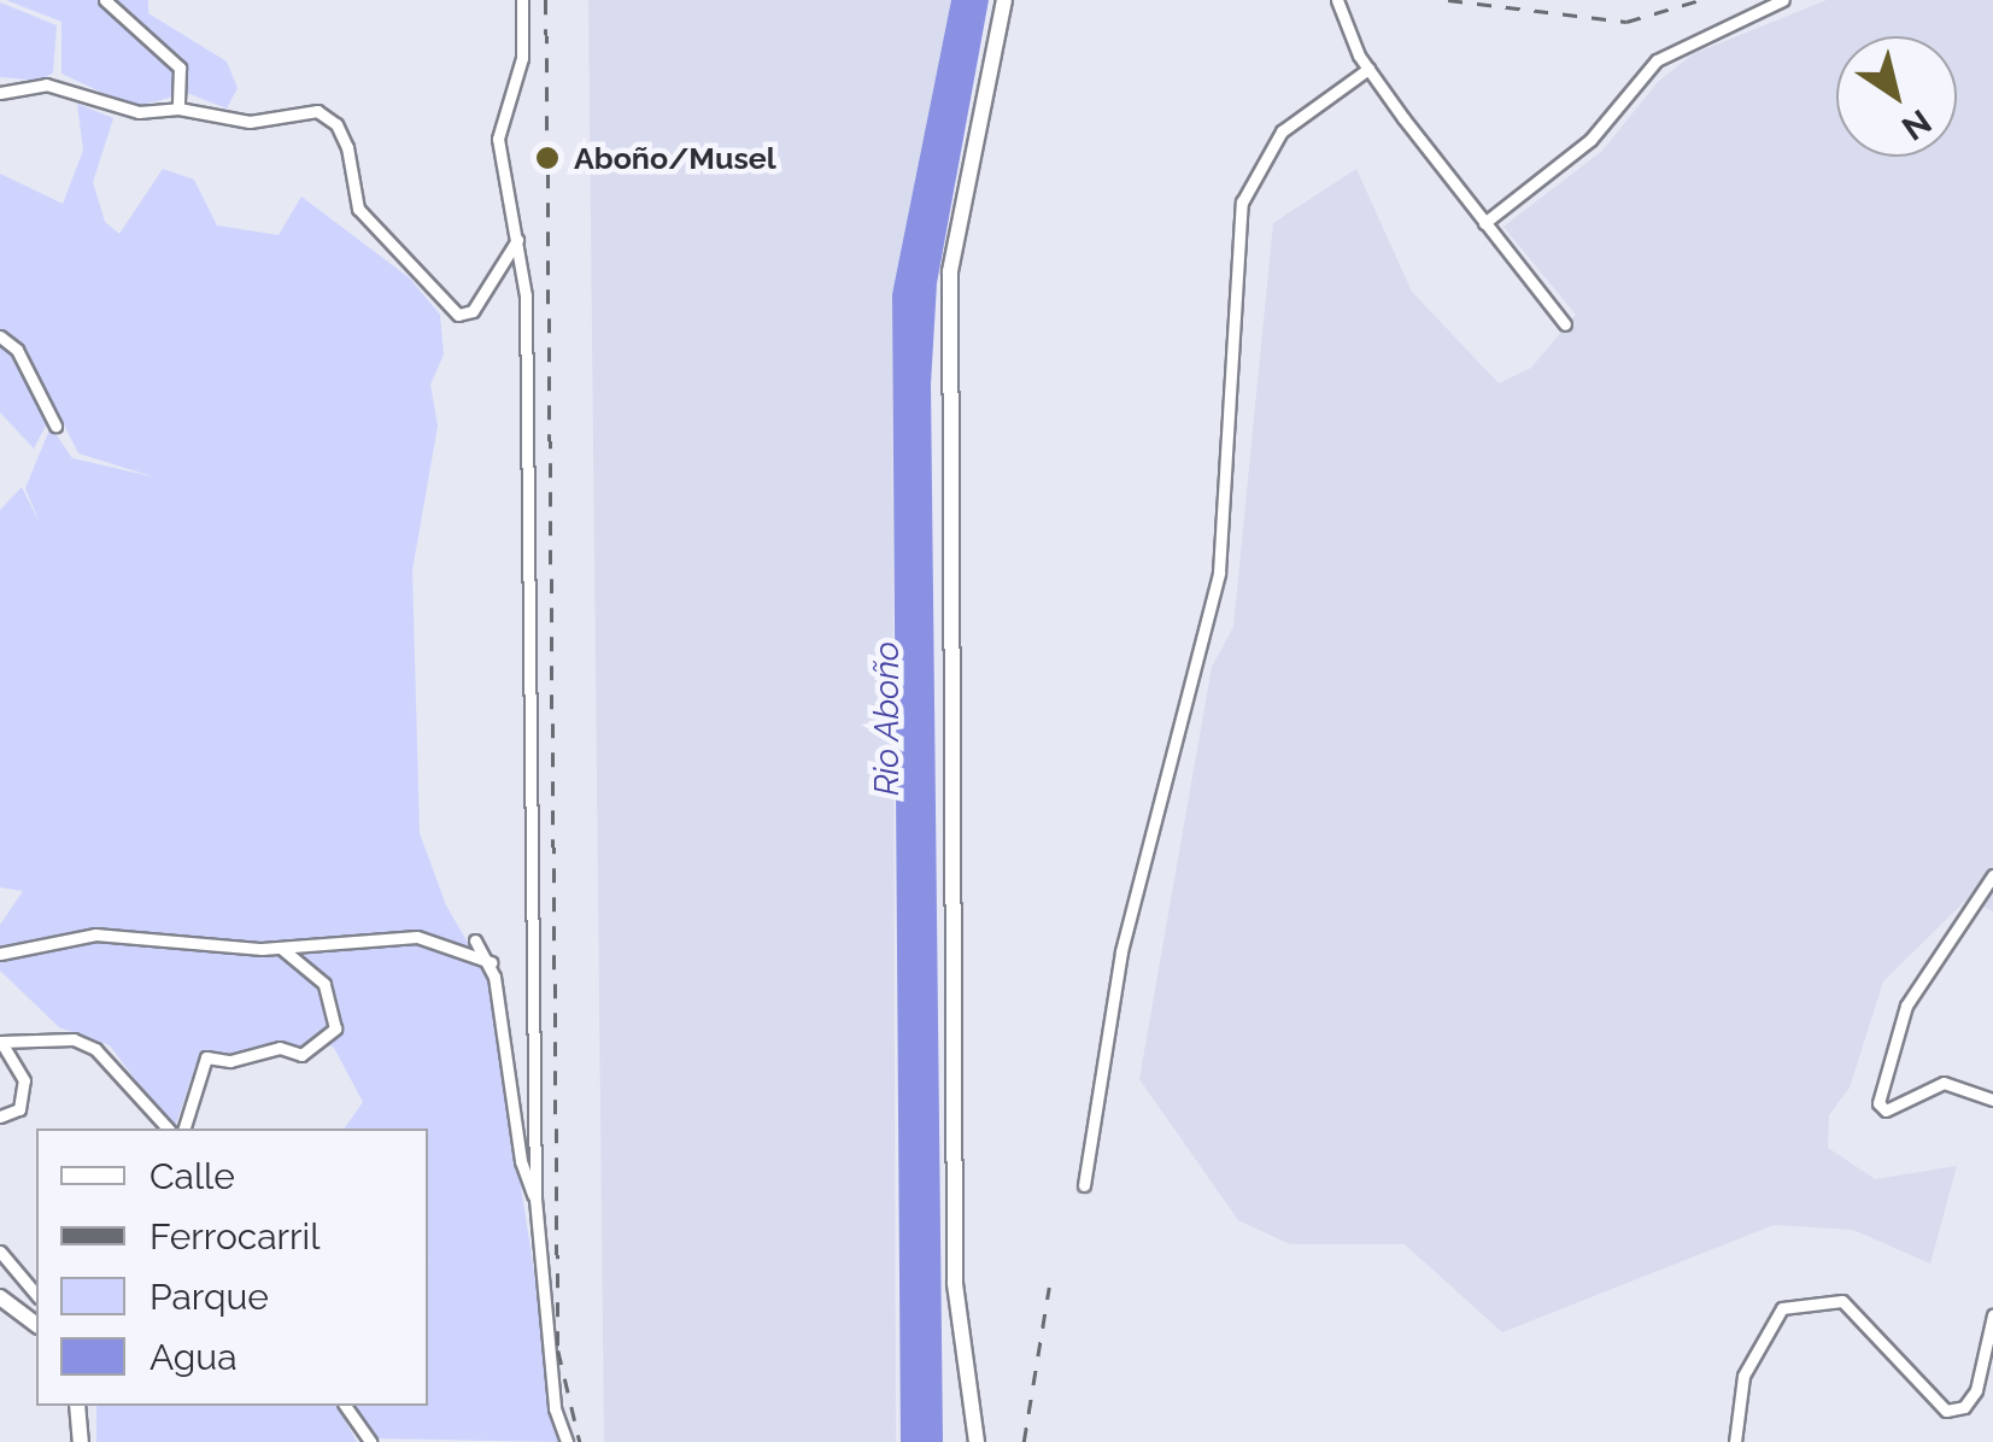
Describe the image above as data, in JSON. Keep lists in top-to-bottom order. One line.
{"water":["Rio Aboño"],"places":["Aboño/Musel"],"legend":["Calle","Ferrocarril","Parque","Agua"],"north":"bottom right"}
